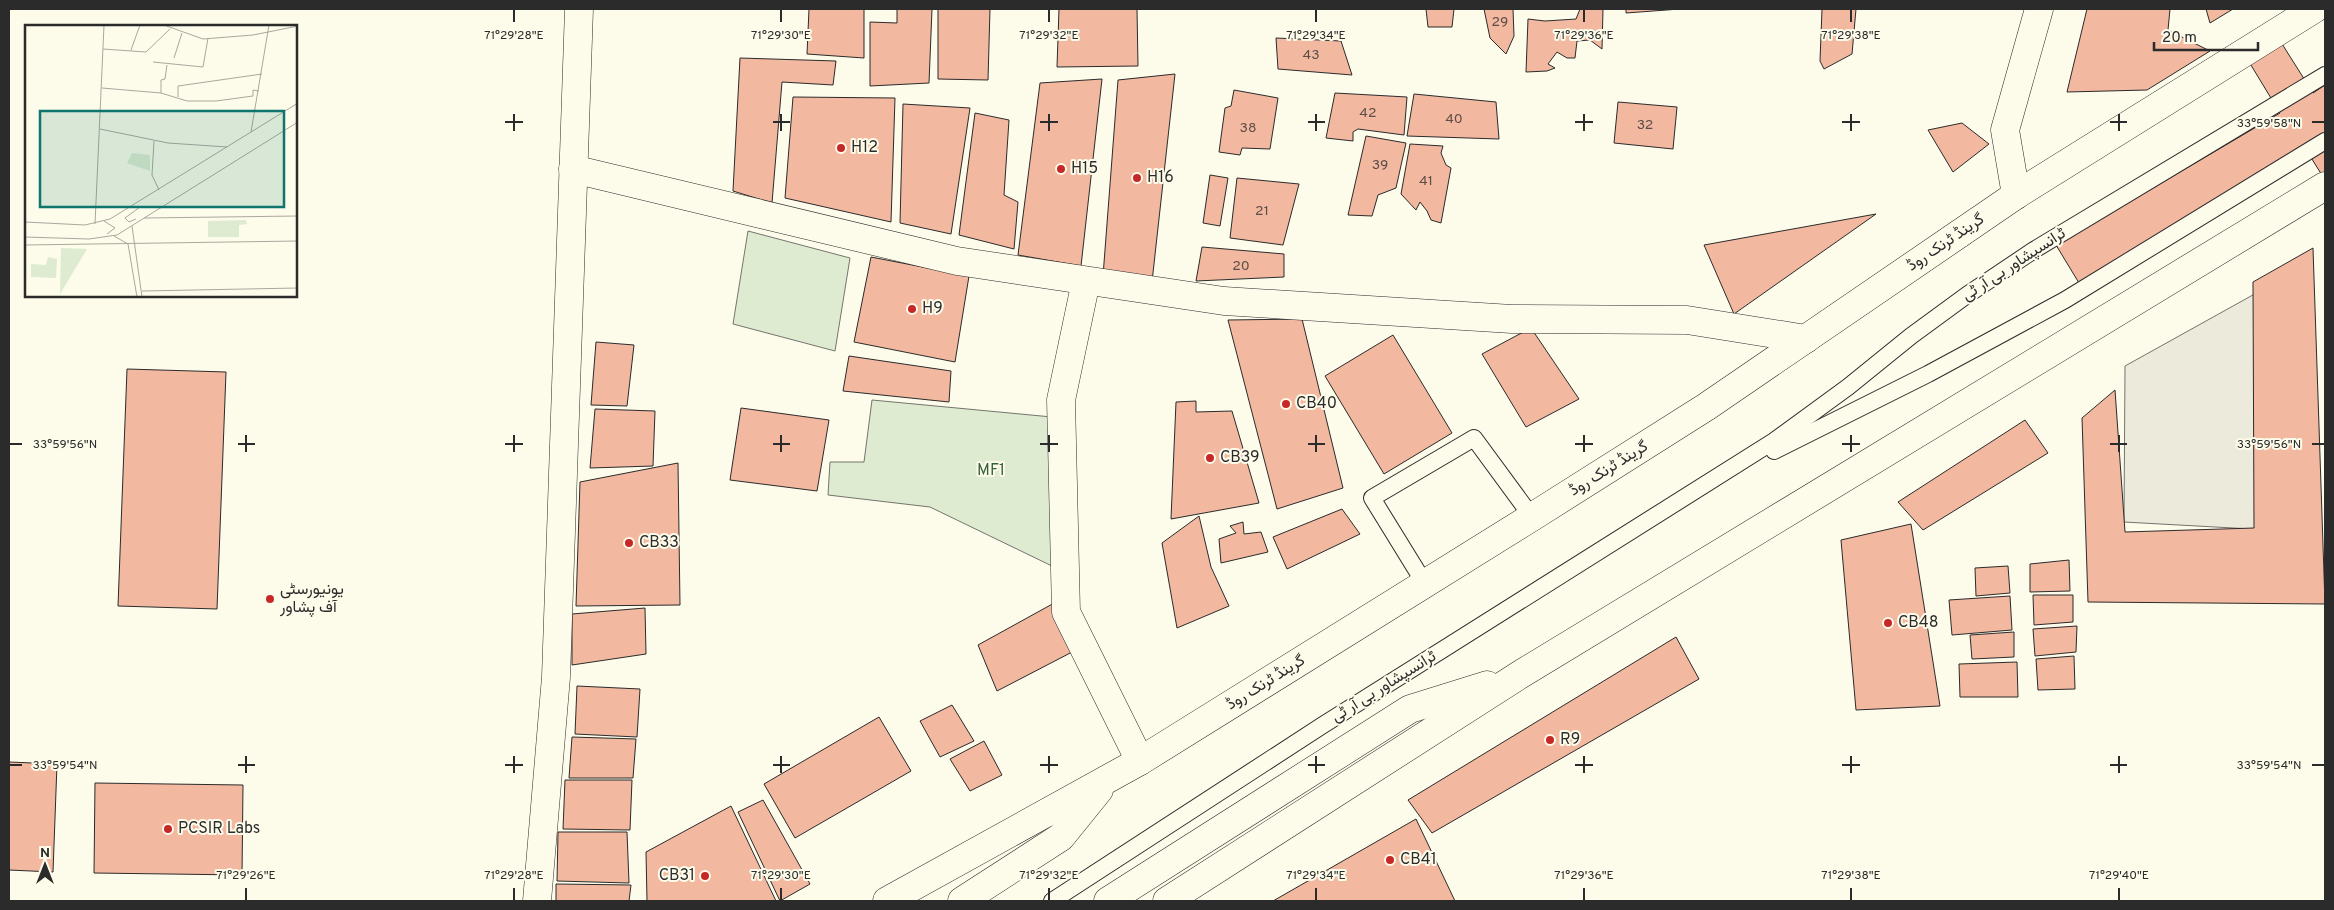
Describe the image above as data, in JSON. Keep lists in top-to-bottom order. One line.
{"streets":{"main road":["گرینڈ ٹرنک روڈ"],"lane":["ٹرانسپشاور بی آر ٹی"]},"parks":["MF1"],"places":["H12","H15","H16","H9","CB40","CB39","CB33","یونیورسٹی آف پشاور","CB48","R9","PCSIR Labs","CB41","CB31"],"house_numbers":["29","43","42","40","32","38","39","41","21","20"],"scale_bar":"20 m","north":"top","coordinates":["71°29'28\"E","71°29'30\"E","71°29'32\"E","71°29'34\"E","71°29'36\"E","71°29'38\"E","33°59'58\"N","33°59'56\"N","33°59'54\"N","71°29'26\"E","71°29'40\"E"]}
